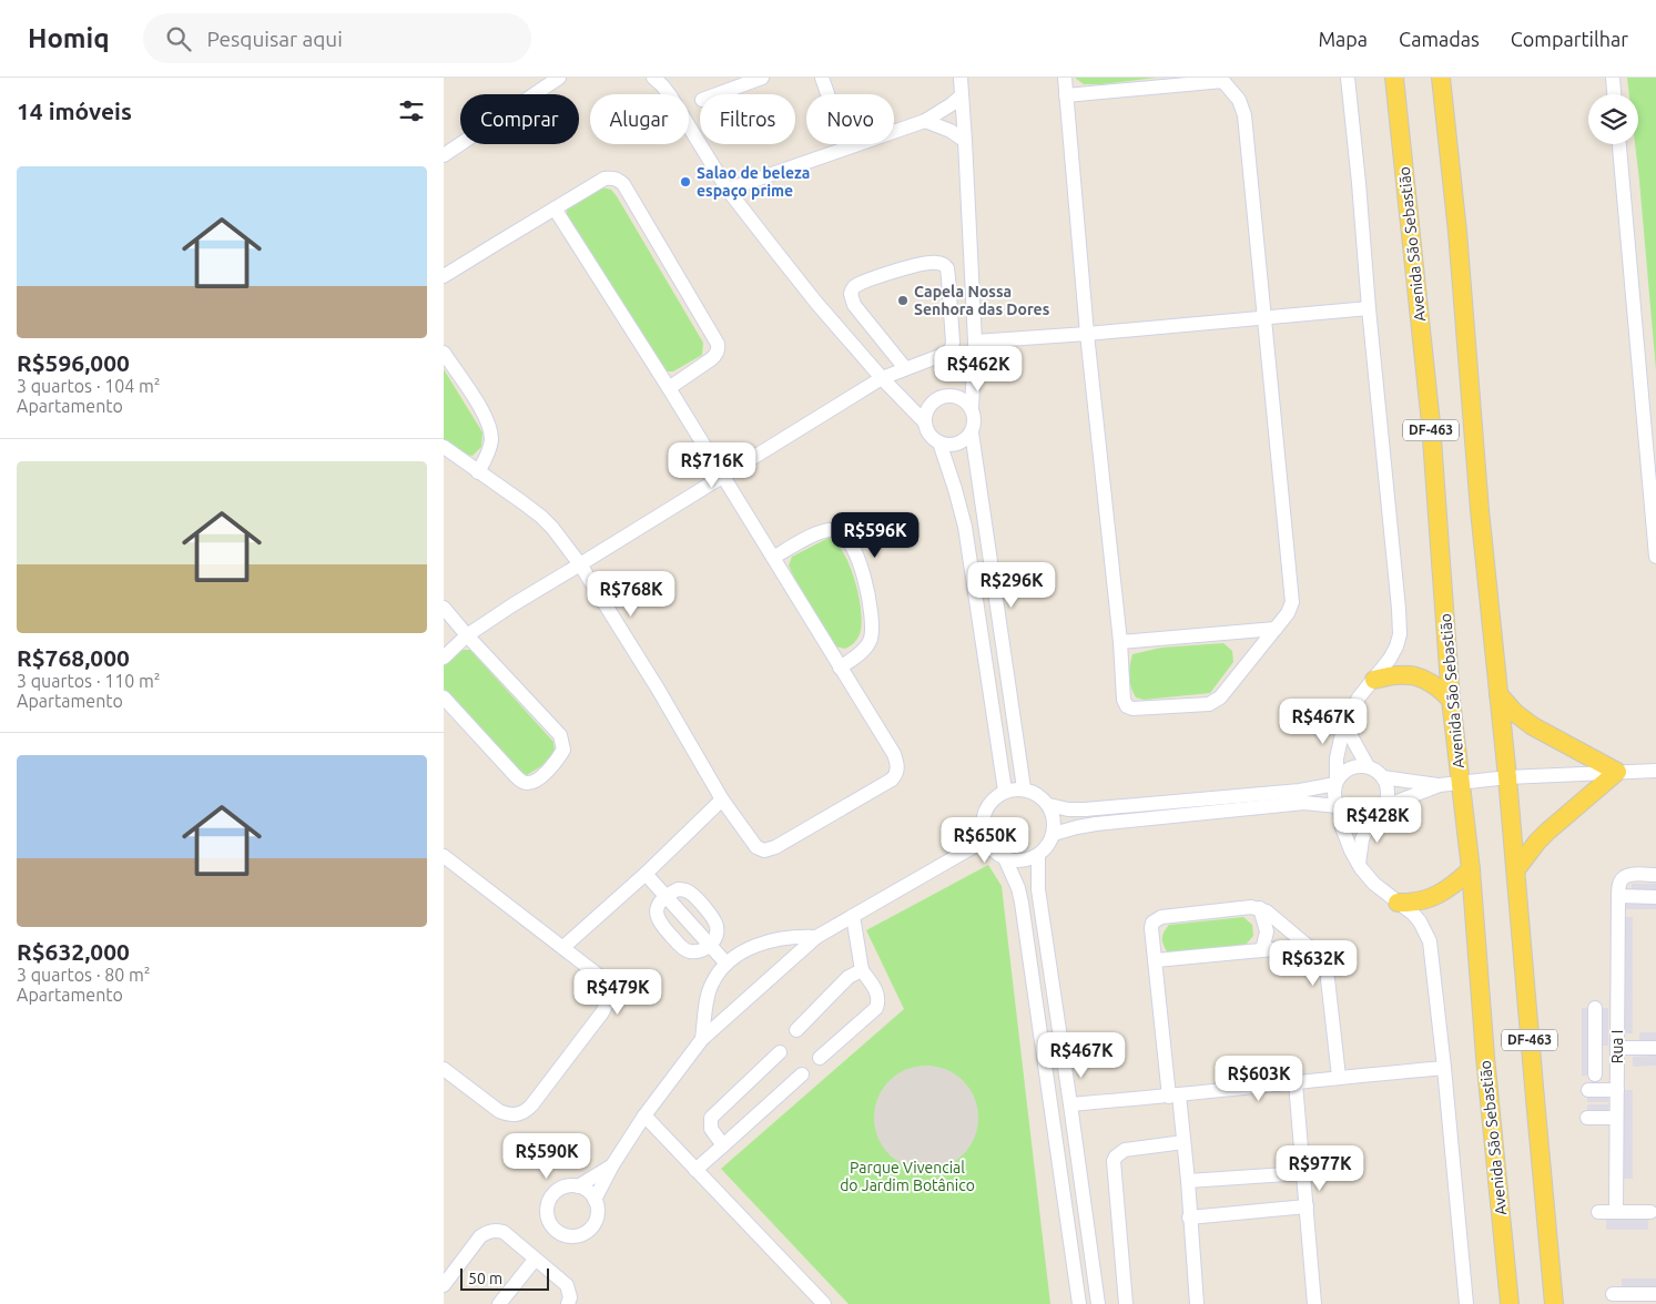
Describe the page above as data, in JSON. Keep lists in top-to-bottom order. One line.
{"streets":{"main road":["Avenida São Sebastião","DF-463"],"street":["Rua I"]},"parks":["Parque Vivencial do Jardim Botânico"],"places":["Salao de beleza espaço prime","Capela Nossa Senhora das Dores"],"scale_bar":"50 m","page":{"header":"Homiq","search":"Pesquisar aqui","nav":["Mapa","Camadas","Compartilhar"],"heading":"14 imóveis","chip":["Comprar","Alugar","Filtros","Novo"],"list":[{"name":"R$596,000","note":"3 quartos · 104 m² · Apartamento"},{"name":"R$768,000","note":"3 quartos · 110 m² · Apartamento"},{"name":"R$632,000","note":"3 quartos · 80 m² · Apartamento"}],"price":["R$462K","R$716K","R$596K","R$296K","R$768K","R$467K","R$428K","R$650K","R$632K","R$479K","R$467K","R$603K","R$590K","R$977K"],"scale":"50 m"}}
